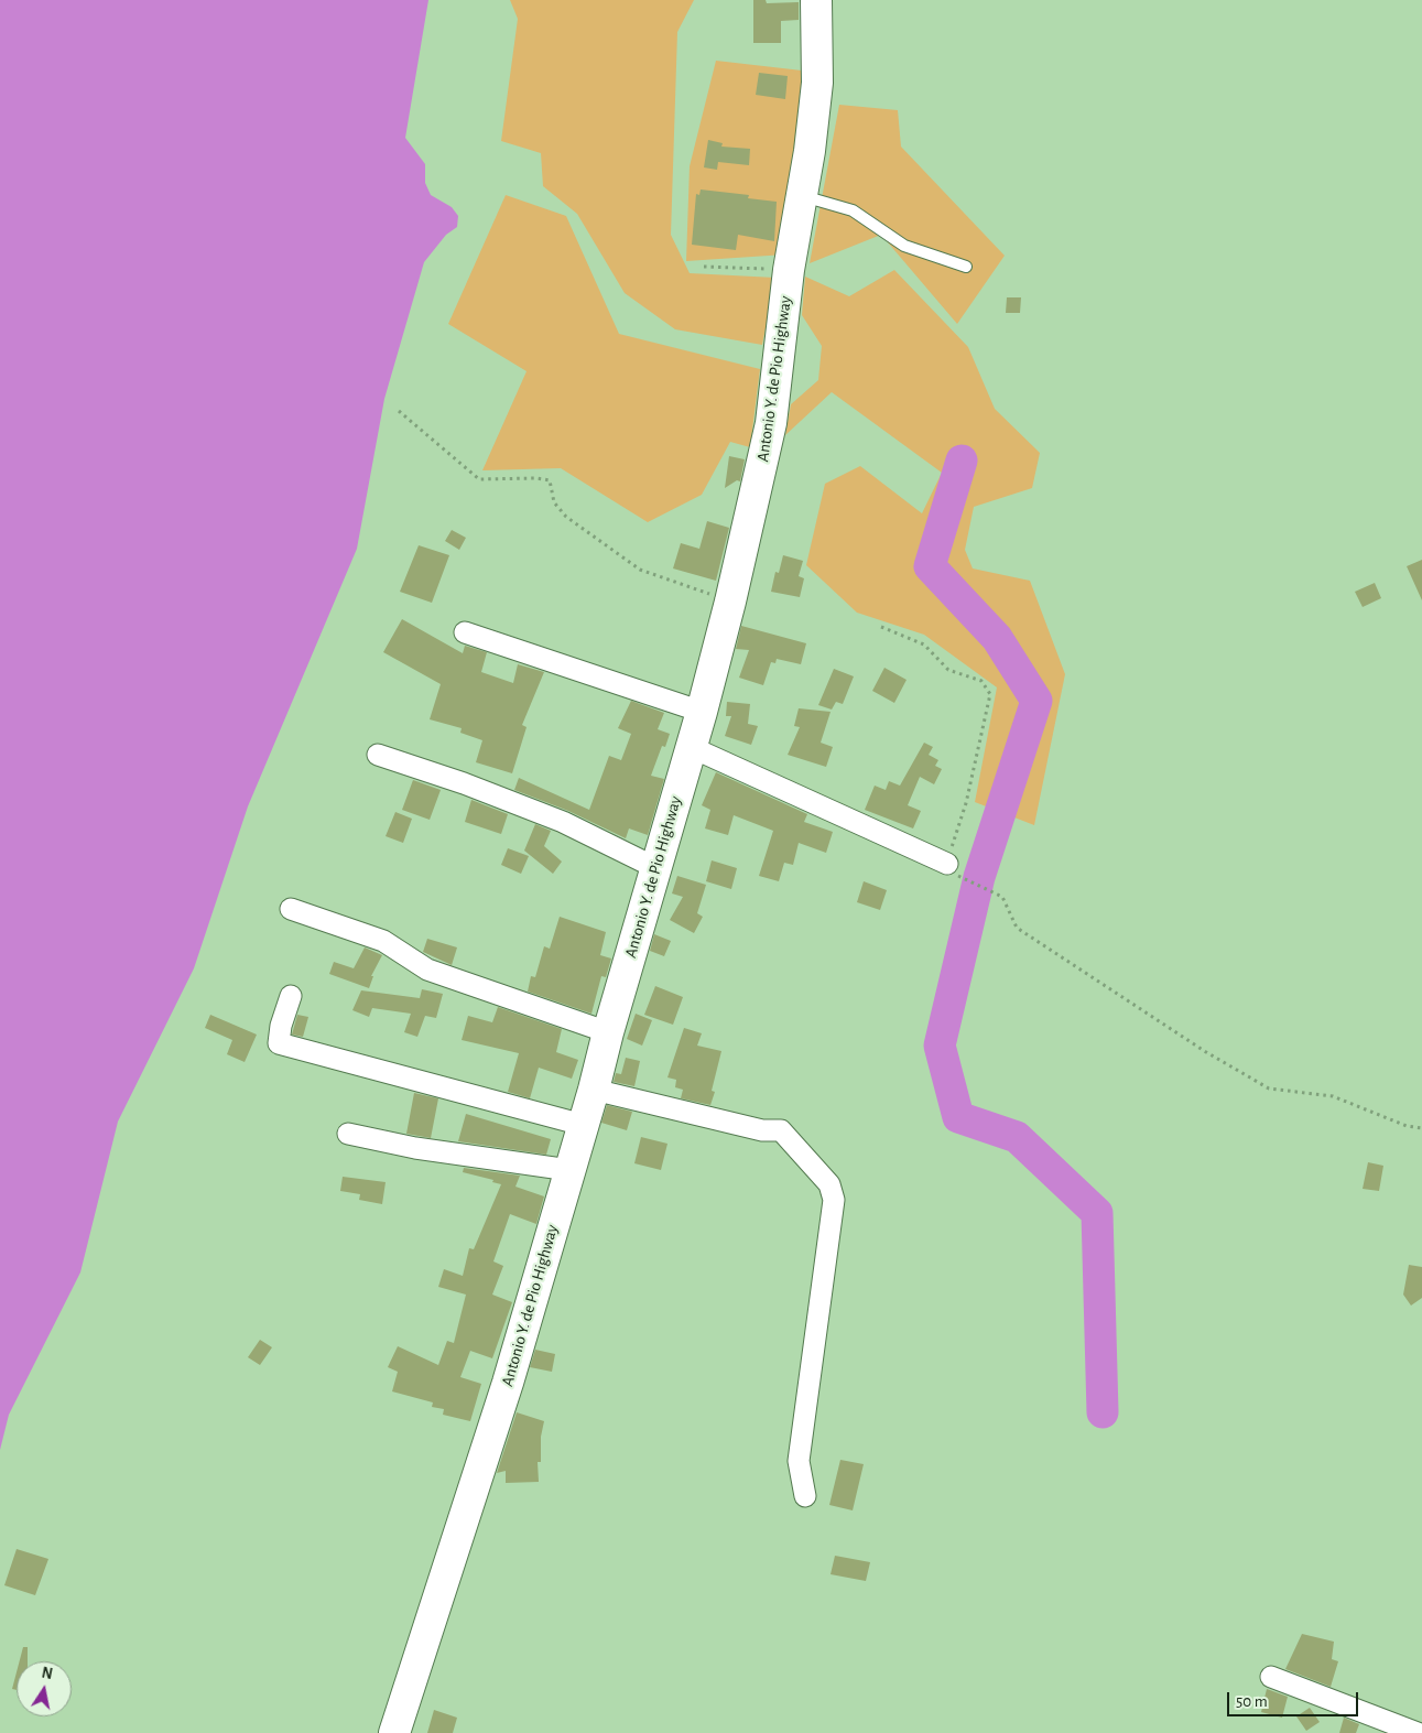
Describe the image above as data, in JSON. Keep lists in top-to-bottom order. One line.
{"streets":{"highway":["Antonio Y. de Pio Highway"]},"scale_bar":"50 m","north":"top"}
